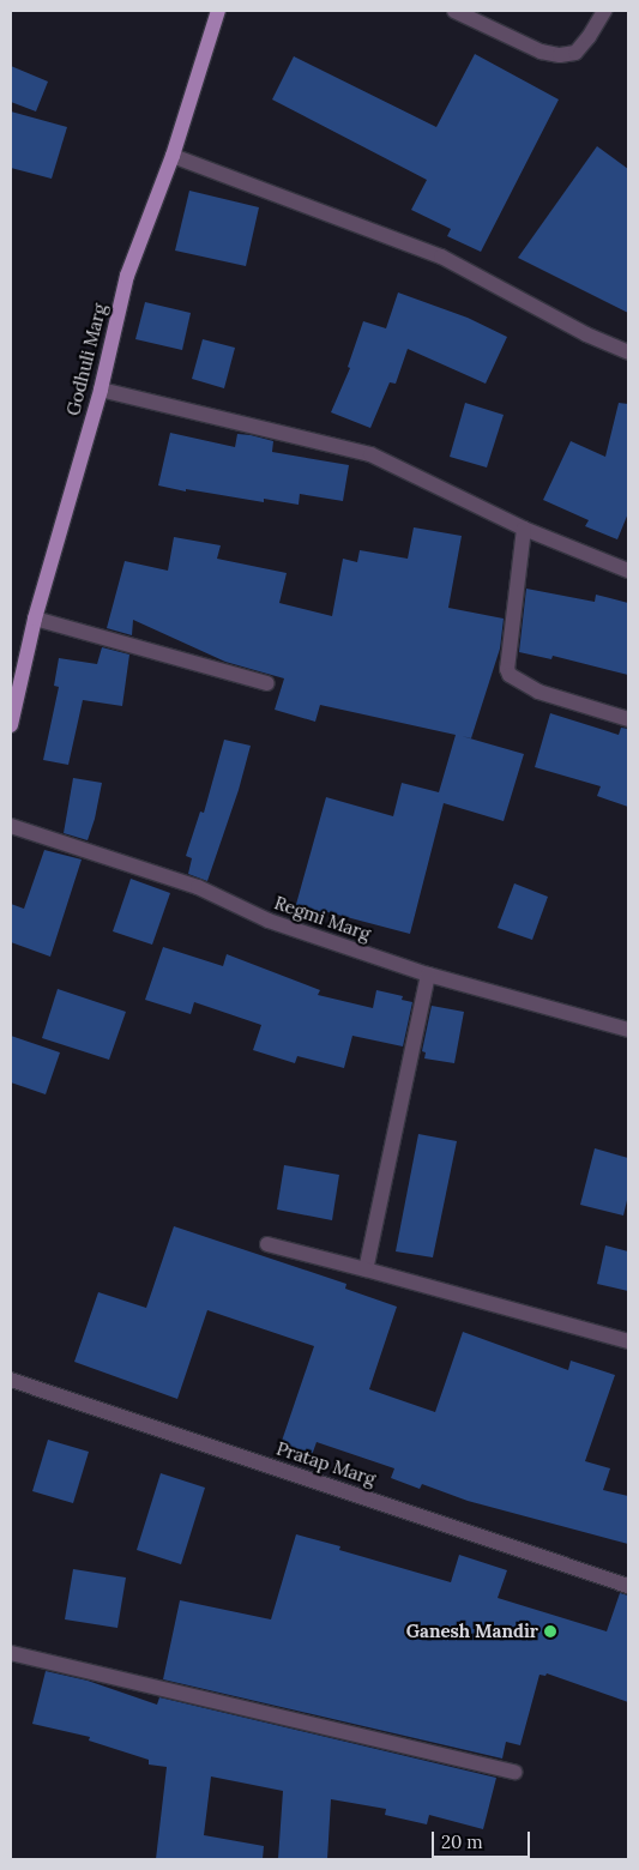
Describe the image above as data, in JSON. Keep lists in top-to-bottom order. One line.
{"streets":{"main road":["Godhuli Marg"],"street":["Regmi Marg","Pratap Marg"]},"places":["Ganesh Mandir"],"scale_bar":"20 m"}
